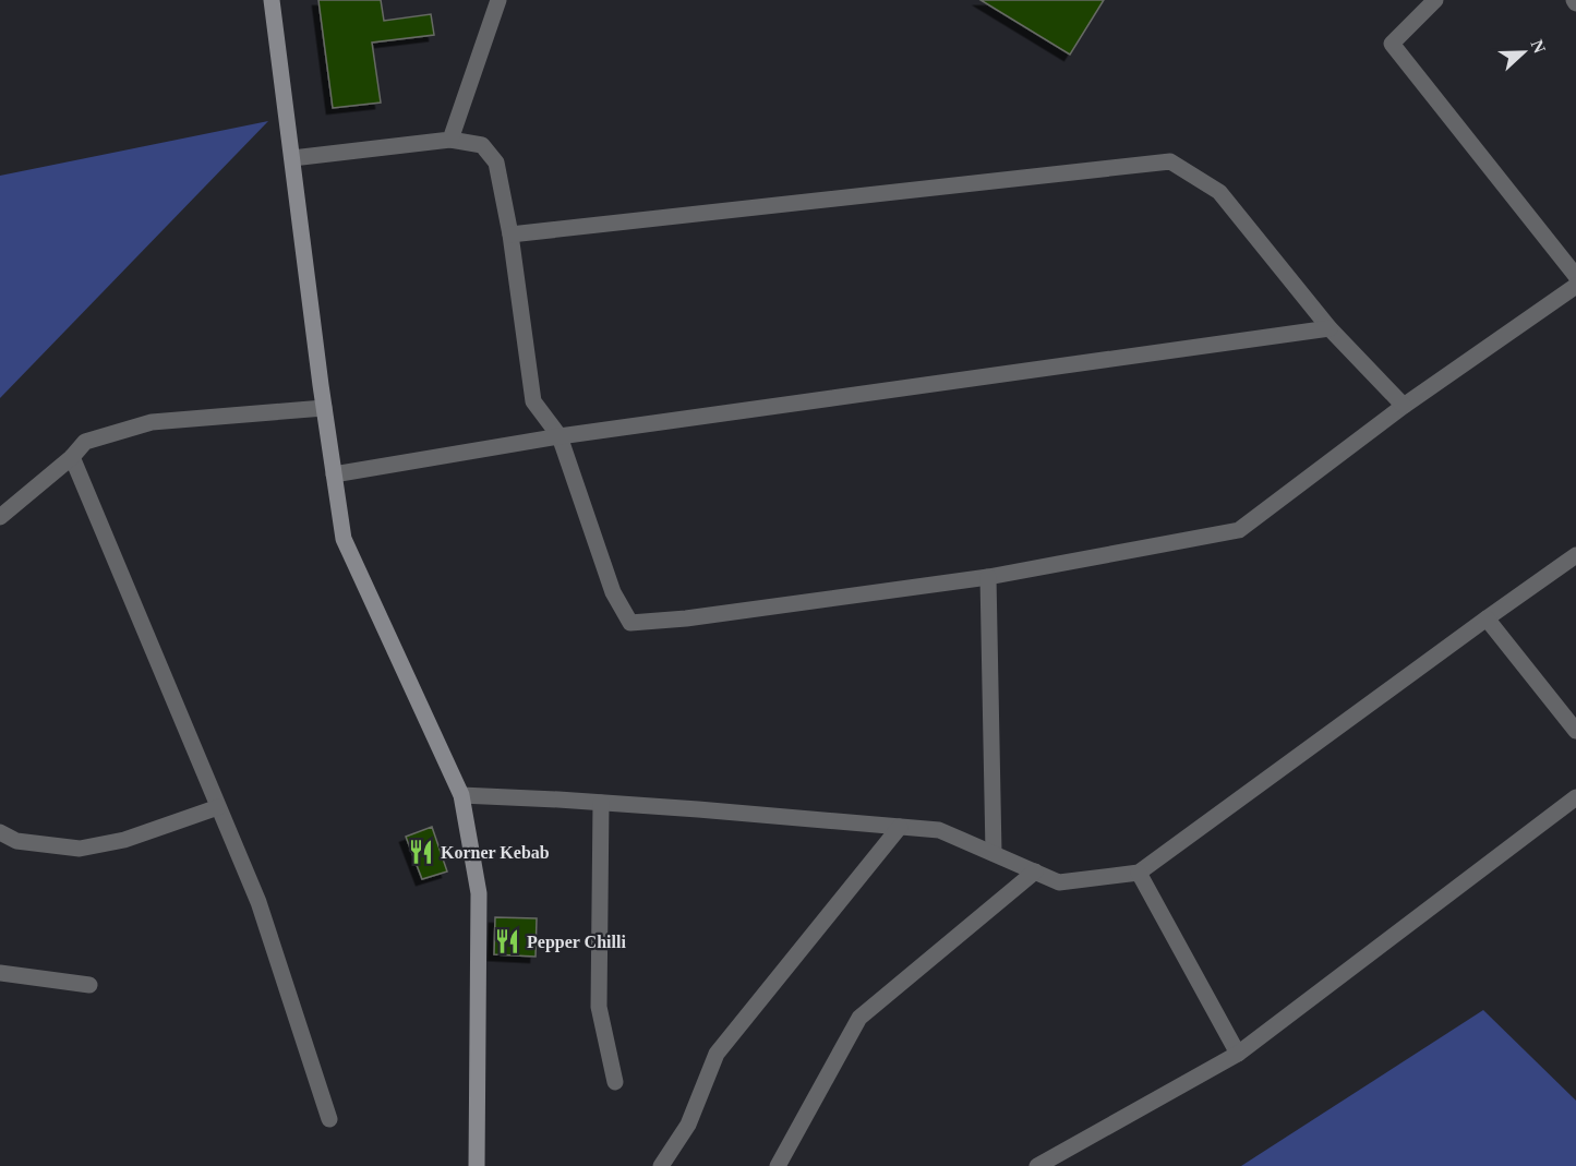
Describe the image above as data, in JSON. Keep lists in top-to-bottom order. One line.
{"places":{"restaurant":["Korner Kebab","Pepper Chilli"]},"north":"right"}
